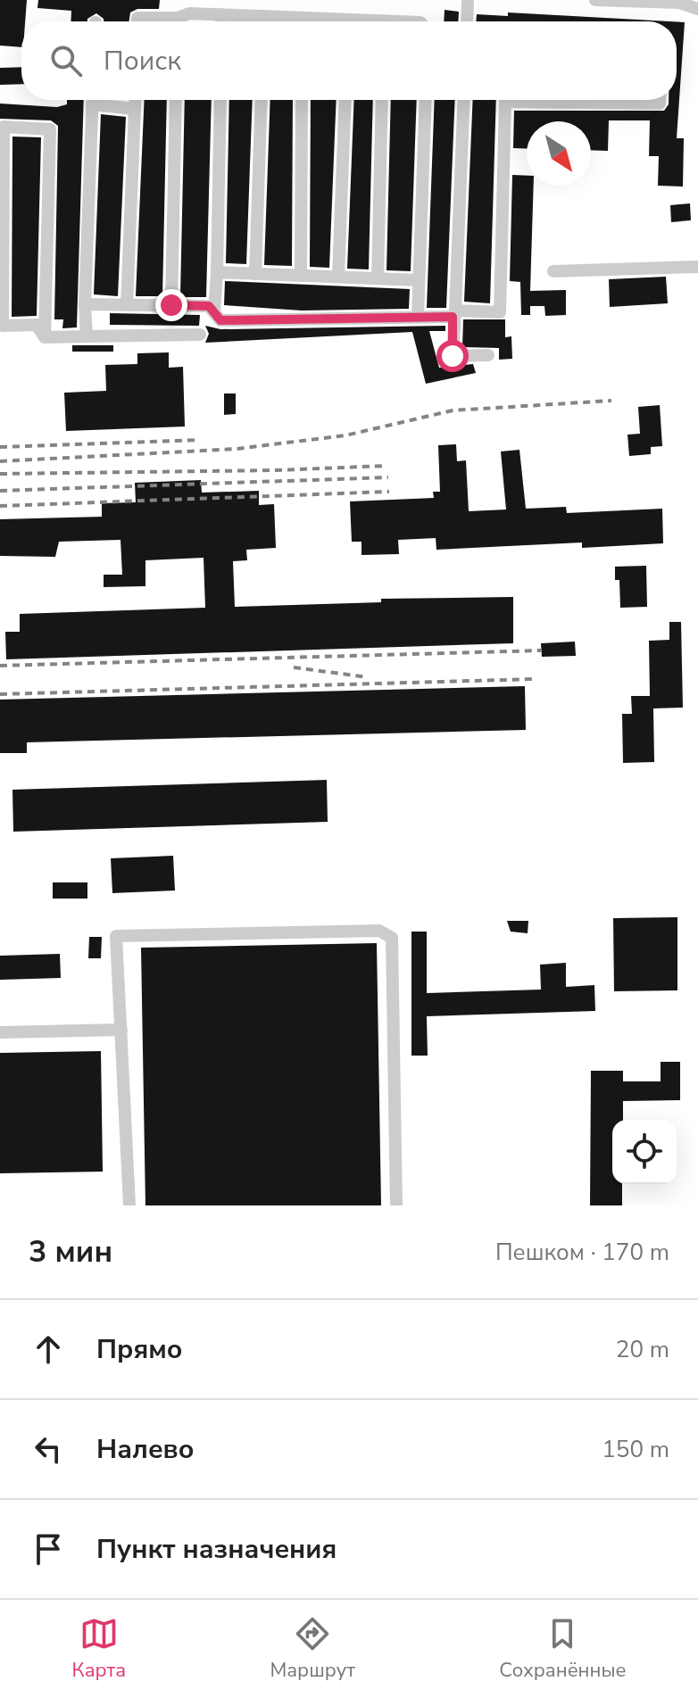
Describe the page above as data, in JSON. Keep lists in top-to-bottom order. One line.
{"north":"bottom right","page":{"search":"Поиск","heading":["3 мин","Пешком · 170 m"],"list":[["Прямо","20 m"],["Налево","150 m"],"Пункт назначения"],"nav":["Карта","Маршрут","Сохранённые"]}}
